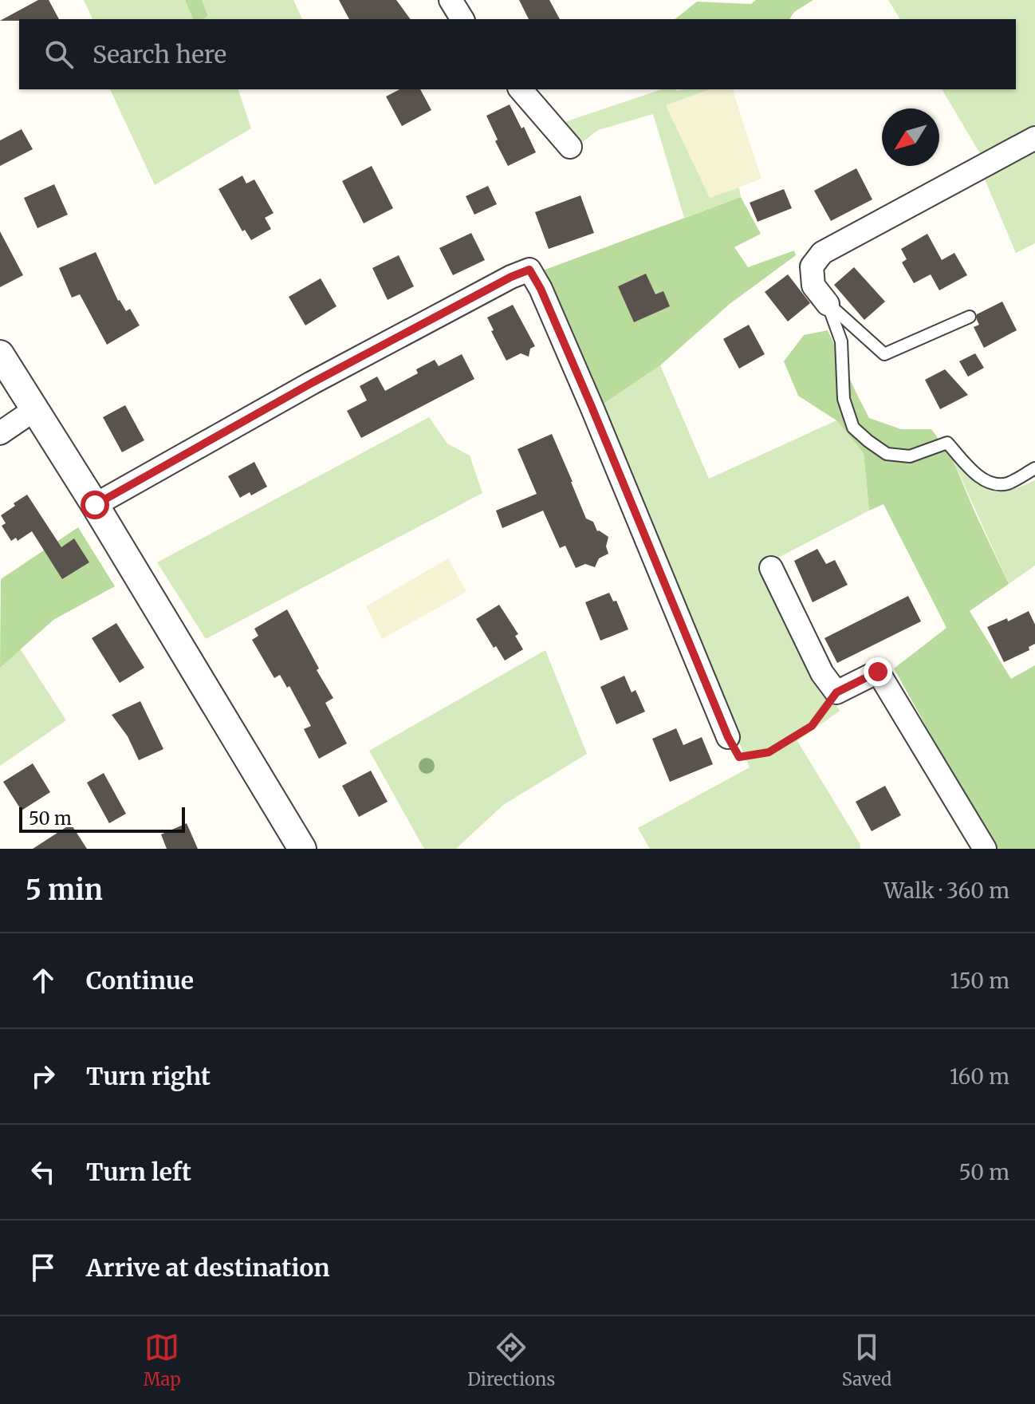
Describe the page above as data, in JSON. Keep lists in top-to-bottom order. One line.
{"scale_bar":"50 m","north":"bottom left","page":{"search":"Search here","scale":"50 m","heading":["5 min","Walk · 360 m"],"list":[["Continue","150 m"],["Turn right","160 m"],["Turn left","50 m"],"Arrive at destination"],"nav":["Map","Directions","Saved"]}}
